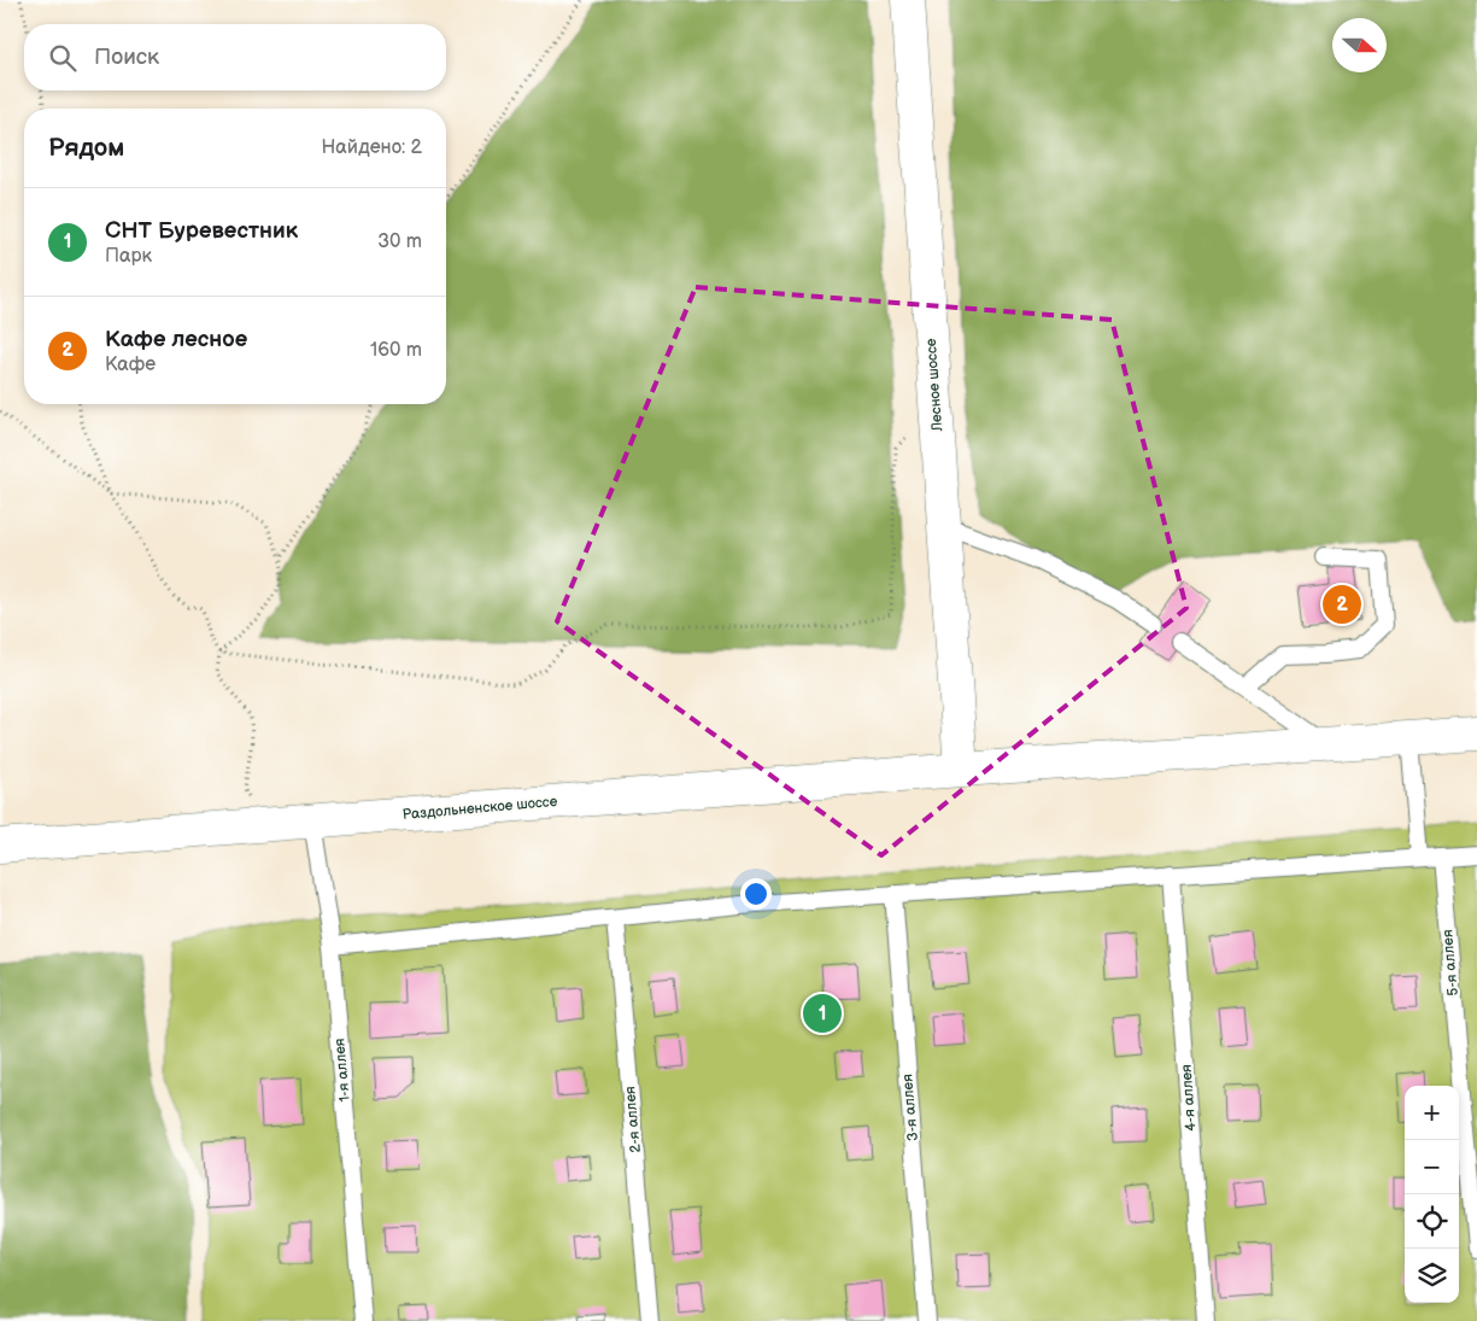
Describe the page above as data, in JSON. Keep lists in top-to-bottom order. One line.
{"streets":{"main road":["Лесное шоссе","Раздольненское шоссе"],"lane":["5-я аллея","1-я аллея","4-я аллея","3-я аллея","2-я аллея"]},"crossings":[["Лесное шоссе","Раздольненское шоссе"],["Раздольненское шоссе","1-я аллея"]],"north":"right","page":{"search":"Поиск","heading":["Рядом","Найдено: 2"],"list":[{"mark":"1","name":"СНТ Буревестник","note":"Парк","value":"30 m"},{"mark":"2","name":"Кафе лесное","note":"Кафе","value":"160 m"}],"pins":["2","1"],"map_buttons":["+","−"]}}
